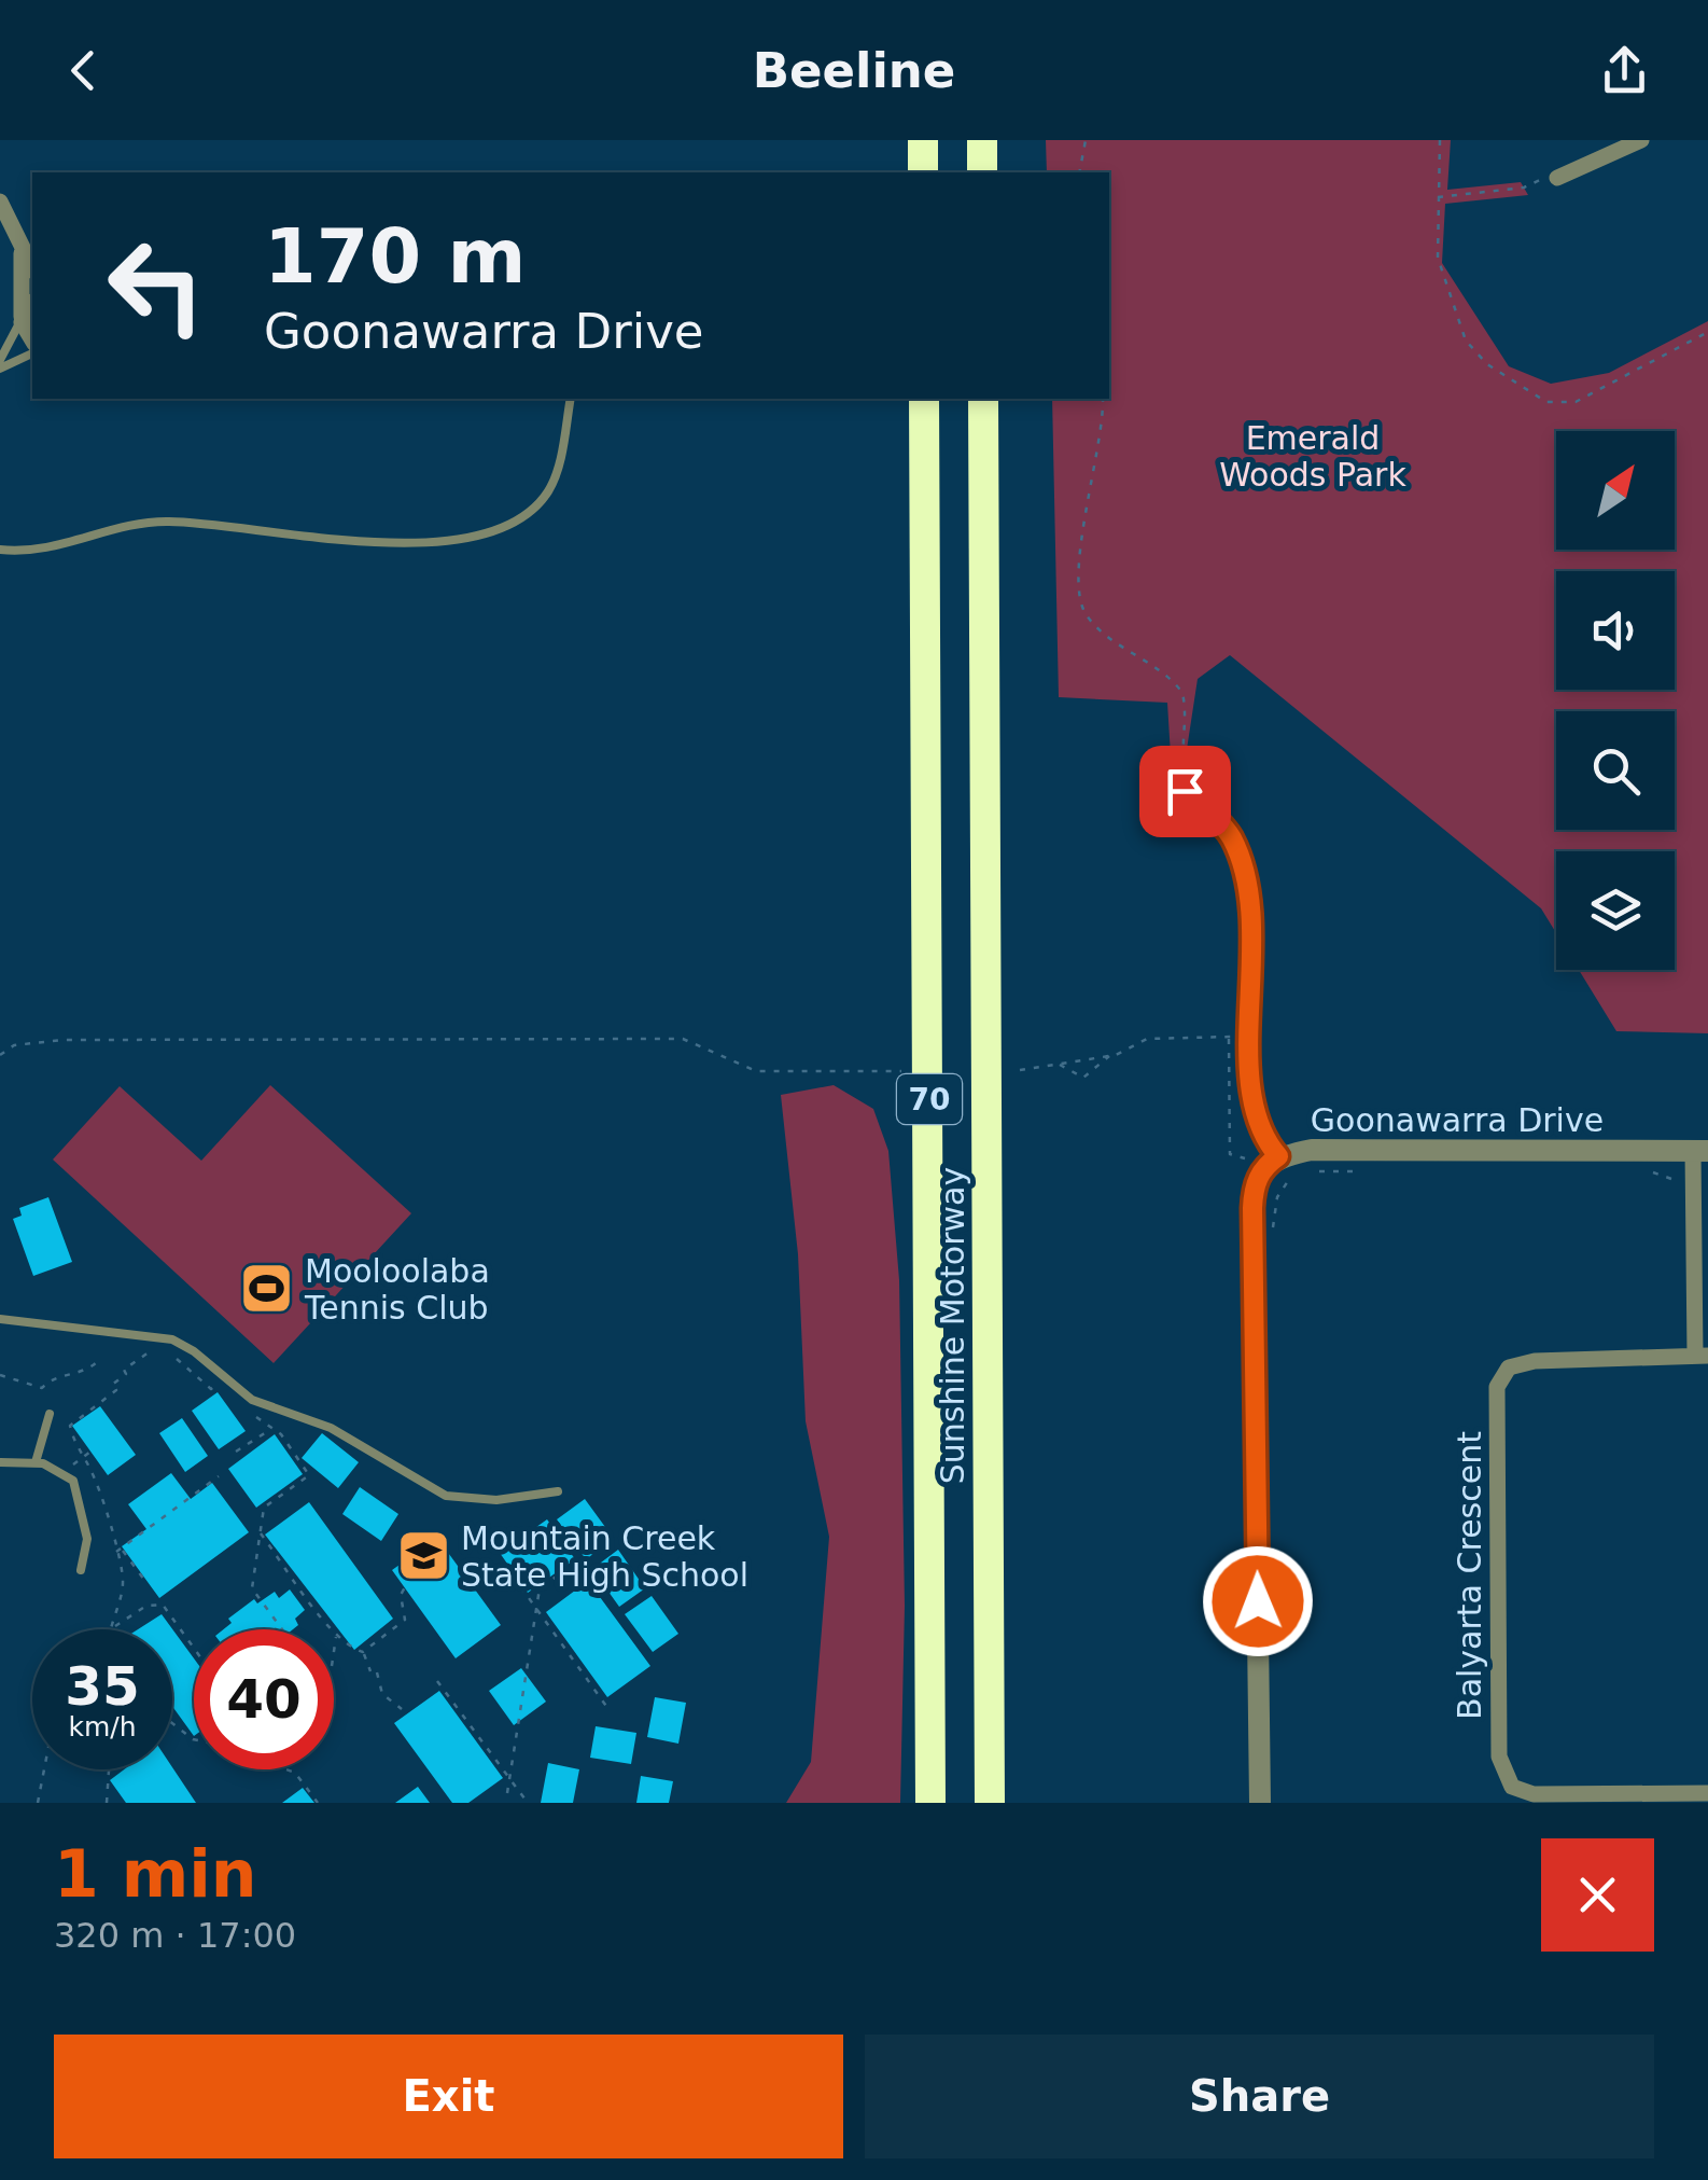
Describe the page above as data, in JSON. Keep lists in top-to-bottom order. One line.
{"streets":{"highway":["70","Sunshine Motorway"],"street":["Goonawarra Drive","Balyarta Crescent"]},"parks":["Emerald Woods Park"],"places":{"sports":["Mooloolaba Tennis Club"],"school or university":["Mountain Creek State High School"]},"north":"top right","page":{"header":"Beeline","turn":["170 m","Goonawarra Drive"],"speed":"35 km/h","limit":"40","heading":["1 min","320 m · 17:00"],"buttons":["Exit","Share"]}}
